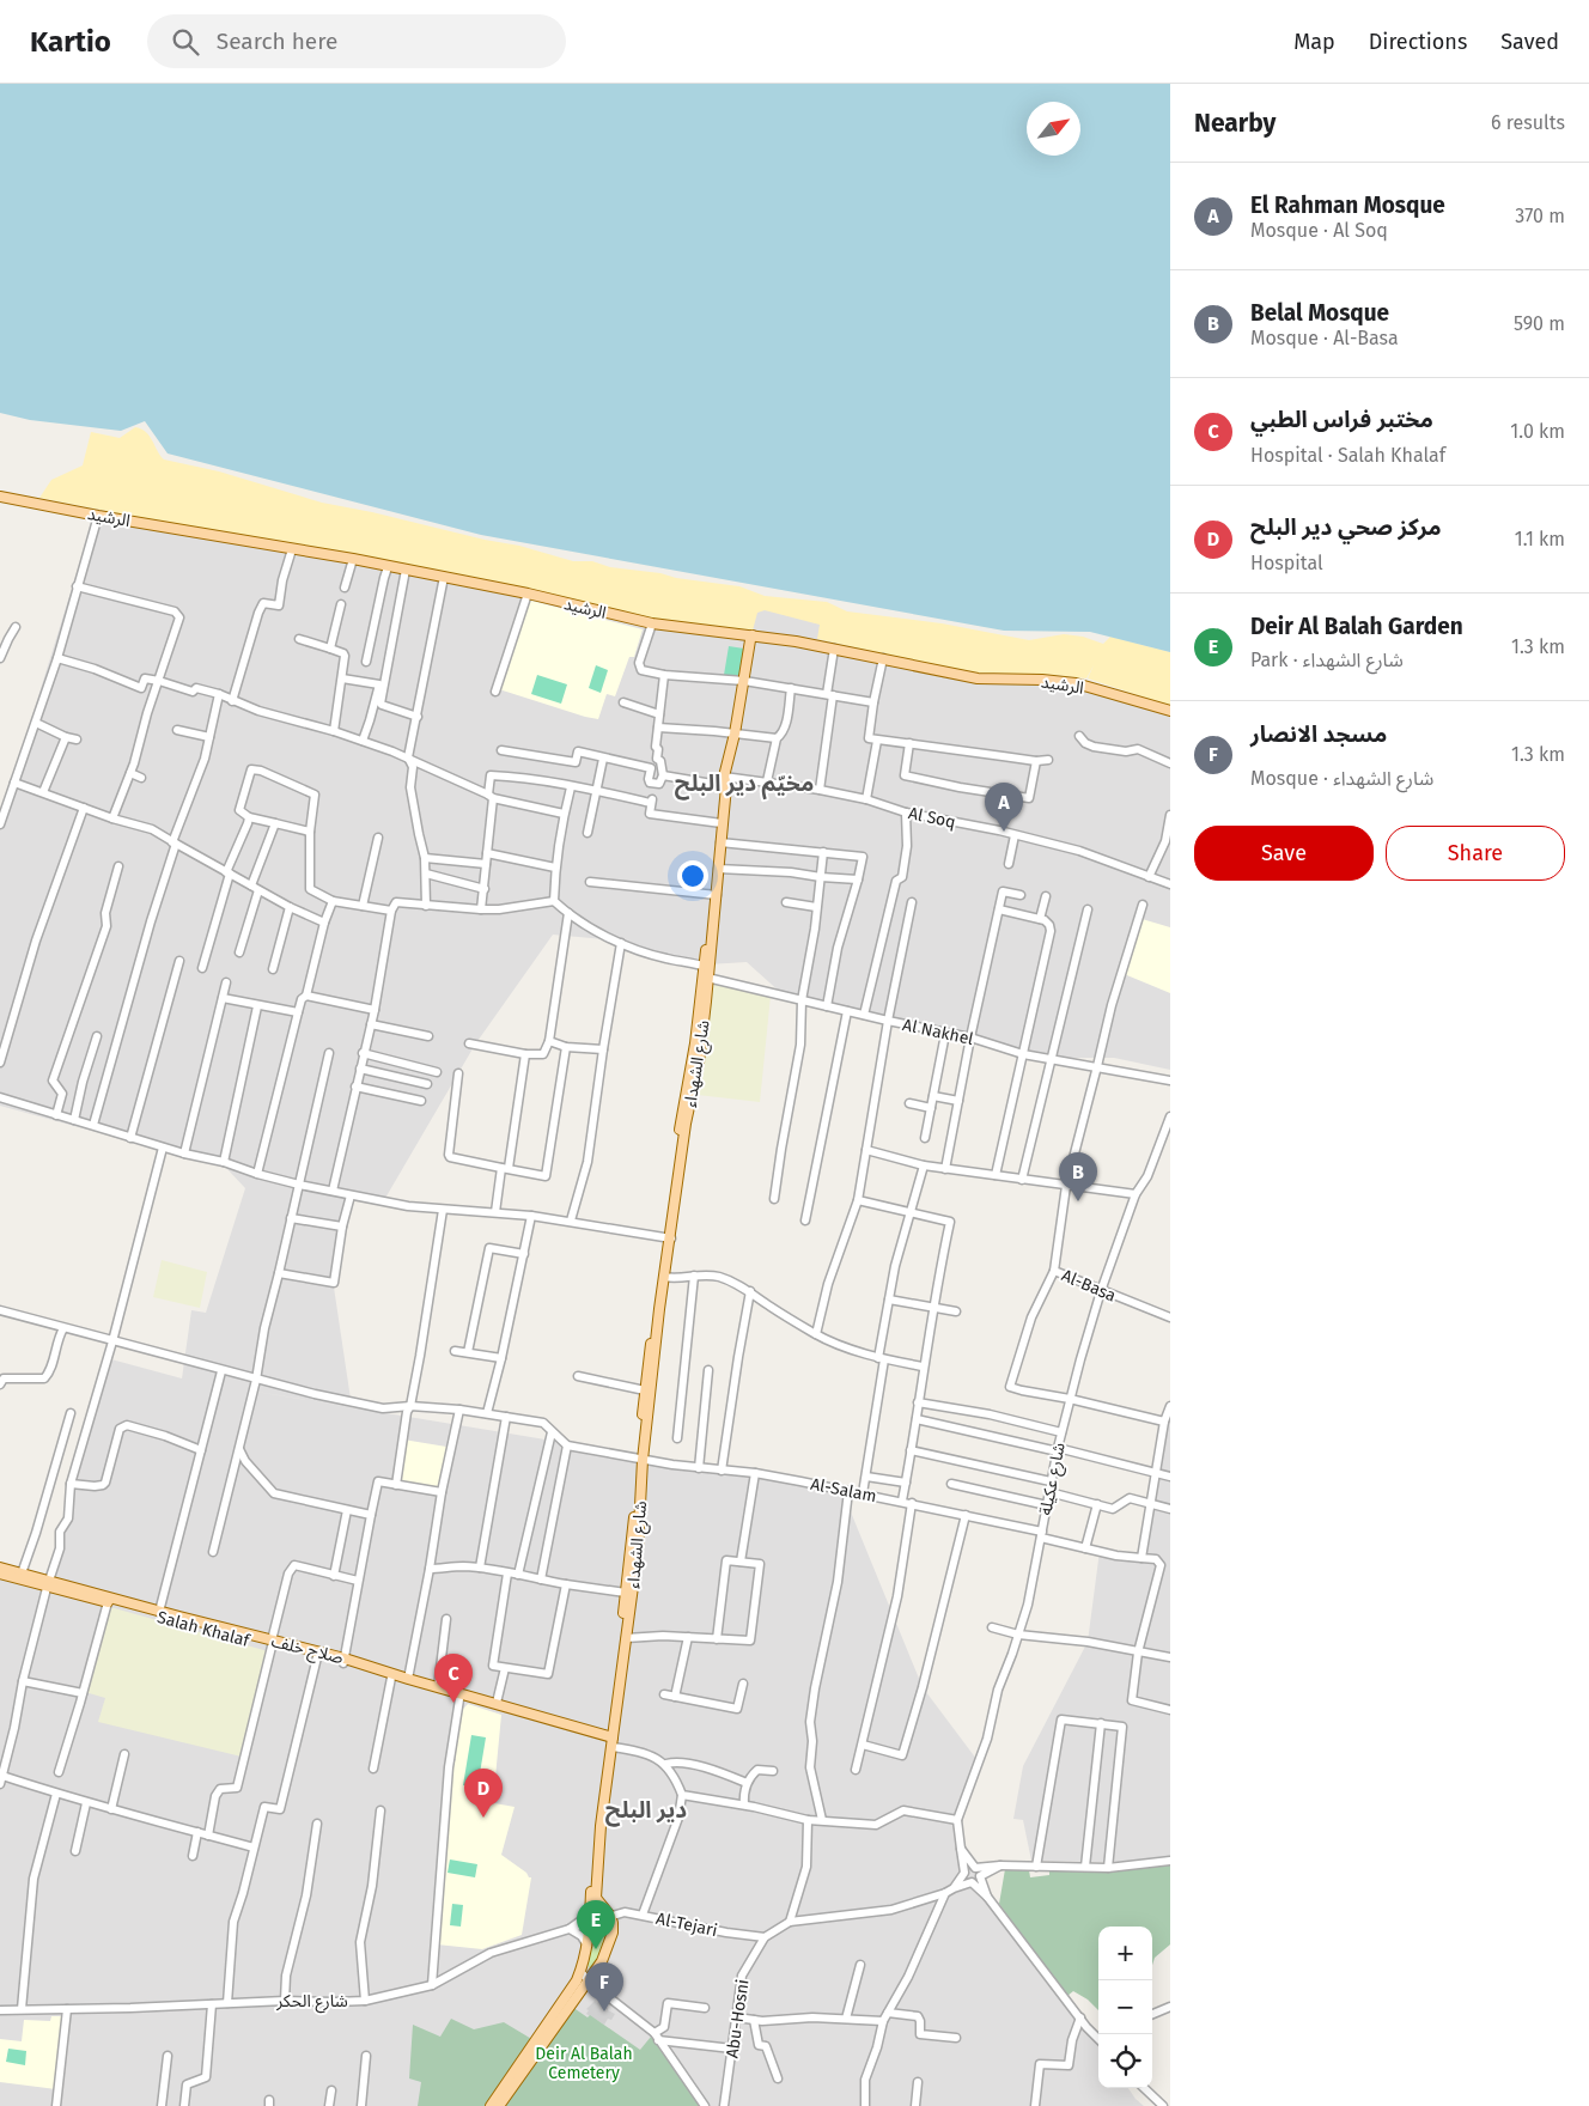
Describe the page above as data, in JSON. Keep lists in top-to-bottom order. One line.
{"streets":{"main road":["الرشيد","شارع الشهداء","Salah Khalaf","صلاح خلف"],"street":["Al Soq","Al Nakhel","Al-Basa","شارع عكيلة","Al-Salam","Al-Tejari","شارع الحكر","Abu-Hosni"]},"crossings":[["الرشيد","شارع الشهداء"],["Al Soq","شارع الشهداء"],["Al Nakhel","شارع الشهداء"],["Al Nakhel","Al-Basa"],["شارع الشهداء","Al-Salam"],["شارع الشهداء","Salah Khalaf"],["شارع الشهداء","صلاح خلف"],["شارع الشهداء","Al-Tejari"],["شارع الشهداء","شارع الحكر"],["Al-Basa","شارع عكيلة"],["شارع عكيلة","Al-Salam"],["Salah Khalaf","صلاح خلف"],["Al-Tejari","شارع الحكر"],["Al-Tejari","Abu-Hosni"]],"districts":["مخيّم دير البلح","دير البلح"],"parks":["Deir Al Balah Cemetery"],"north":"top right","page":{"header":"Kartio","search":"Search here","nav":["Map","Directions","Saved"],"heading":["Nearby","6 results"],"list":[{"mark":"A","name":"El Rahman Mosque","note":"Mosque · Al Soq","value":"370 m"},{"mark":"B","name":"Belal Mosque","note":"Mosque · Al-Basa","value":"590 m"},{"mark":"C","name":"مختبر فراس الطبي","note":"Hospital · Salah Khalaf","value":"1.0 km"},{"mark":"D","name":"مركز صحي دير البلح","note":"Hospital","value":"1.1 km"},{"mark":"E","name":"Deir Al Balah Garden","note":"Park · شارع الشهداء","value":"1.3 km"},{"mark":"F","name":"مسجد الانصار","note":"Mosque · شارع الشهداء","value":"1.3 km"}],"pins":["A","B","C","D","E","F"],"buttons":["Save","Share"],"map_buttons":["+","−"]}}
